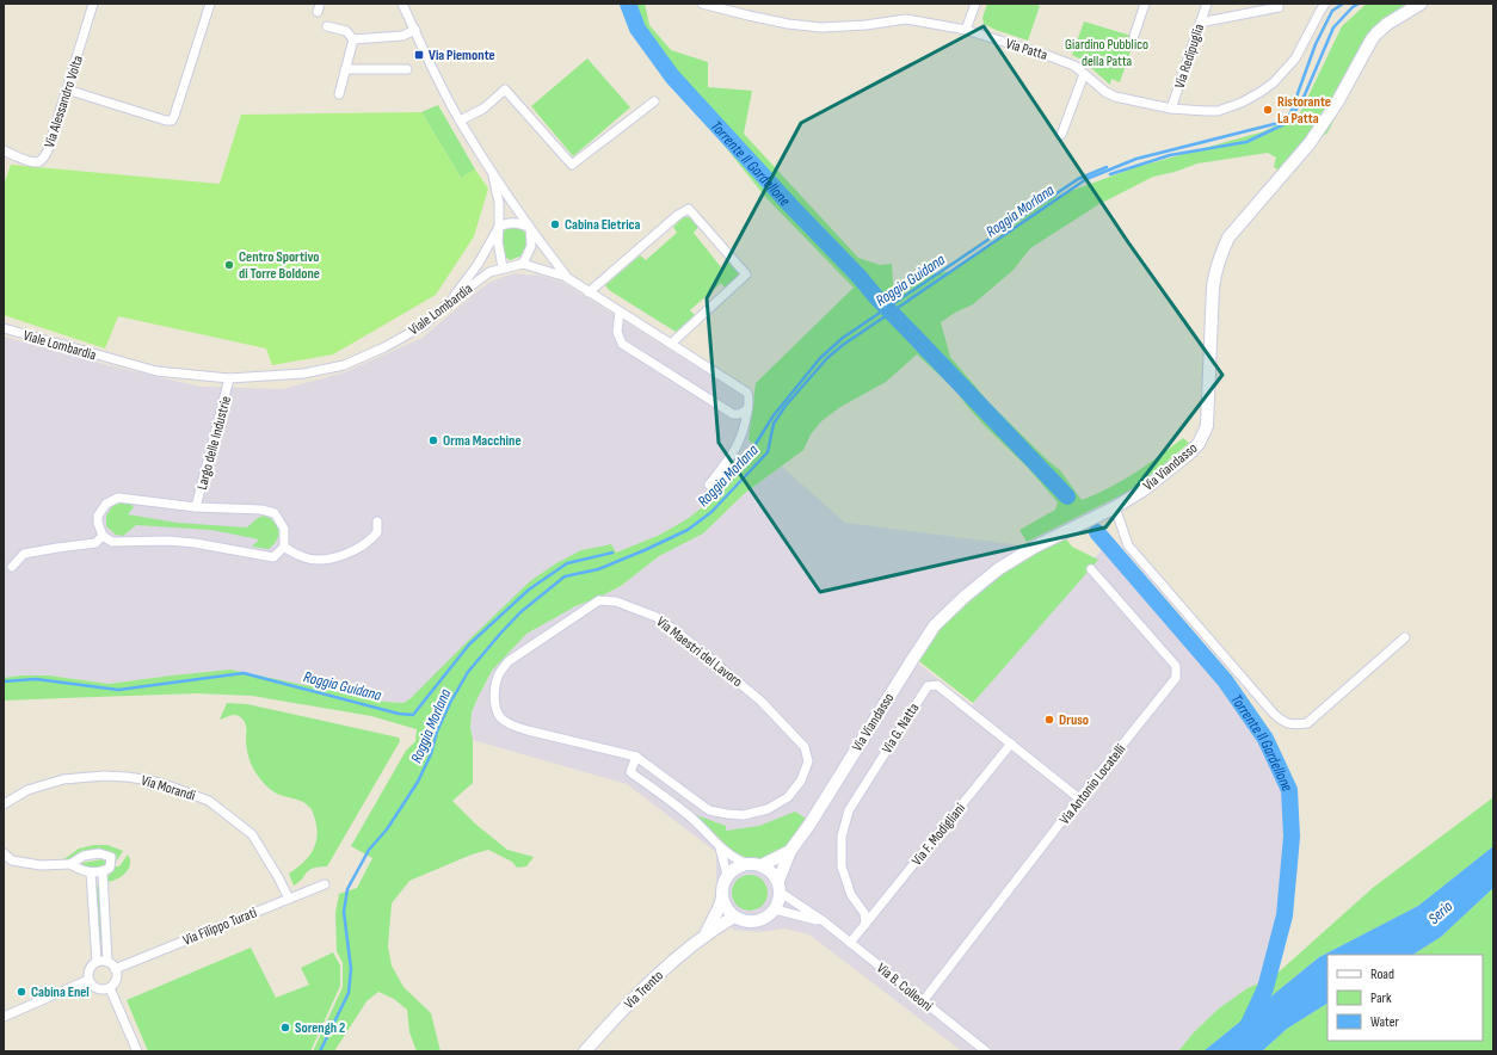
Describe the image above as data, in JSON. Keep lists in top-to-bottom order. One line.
{"streets":{"street":["Via Patta","Via Redipuglia","Via Alessandro Volta","Viale Lombardia","Largo delle Industrie","Via Viandasso","Via Maestri del Lavoro","Via G. Natta","Via Antonio Locatelli","Via Morandi","Via F. Modigliani","Via Filippo Turati","Via B. Colleoni","Via Trento"]},"crossings":[["Via Patta","Via Redipuglia"],["Viale Lombardia","Largo delle Industrie"],["Via Viandasso","Via B. Colleoni"],["Via Viandasso","Via Trento"],["Via G. Natta","Via Antonio Locatelli"],["Via G. Natta","Via F. Modigliani"],["Via Antonio Locatelli","Via B. Colleoni"],["Via Morandi","Via Filippo Turati"],["Via B. Colleoni","Via Trento"]],"water":["Torrente Il Gardellone","Roggia Morlana","Roggia Guidana","Serio"],"parks":["Giardino Pubblico della Patta"],"places":{"transit":["Via Piemonte"],"other":["Ristorante La Patta","Cabina Eletrica","Centro Sportivo di Torre Boldone","Orma Macchine","Druso","Cabina Enel","Sorengh 2"]},"legend":["Road","Park","Water"]}
